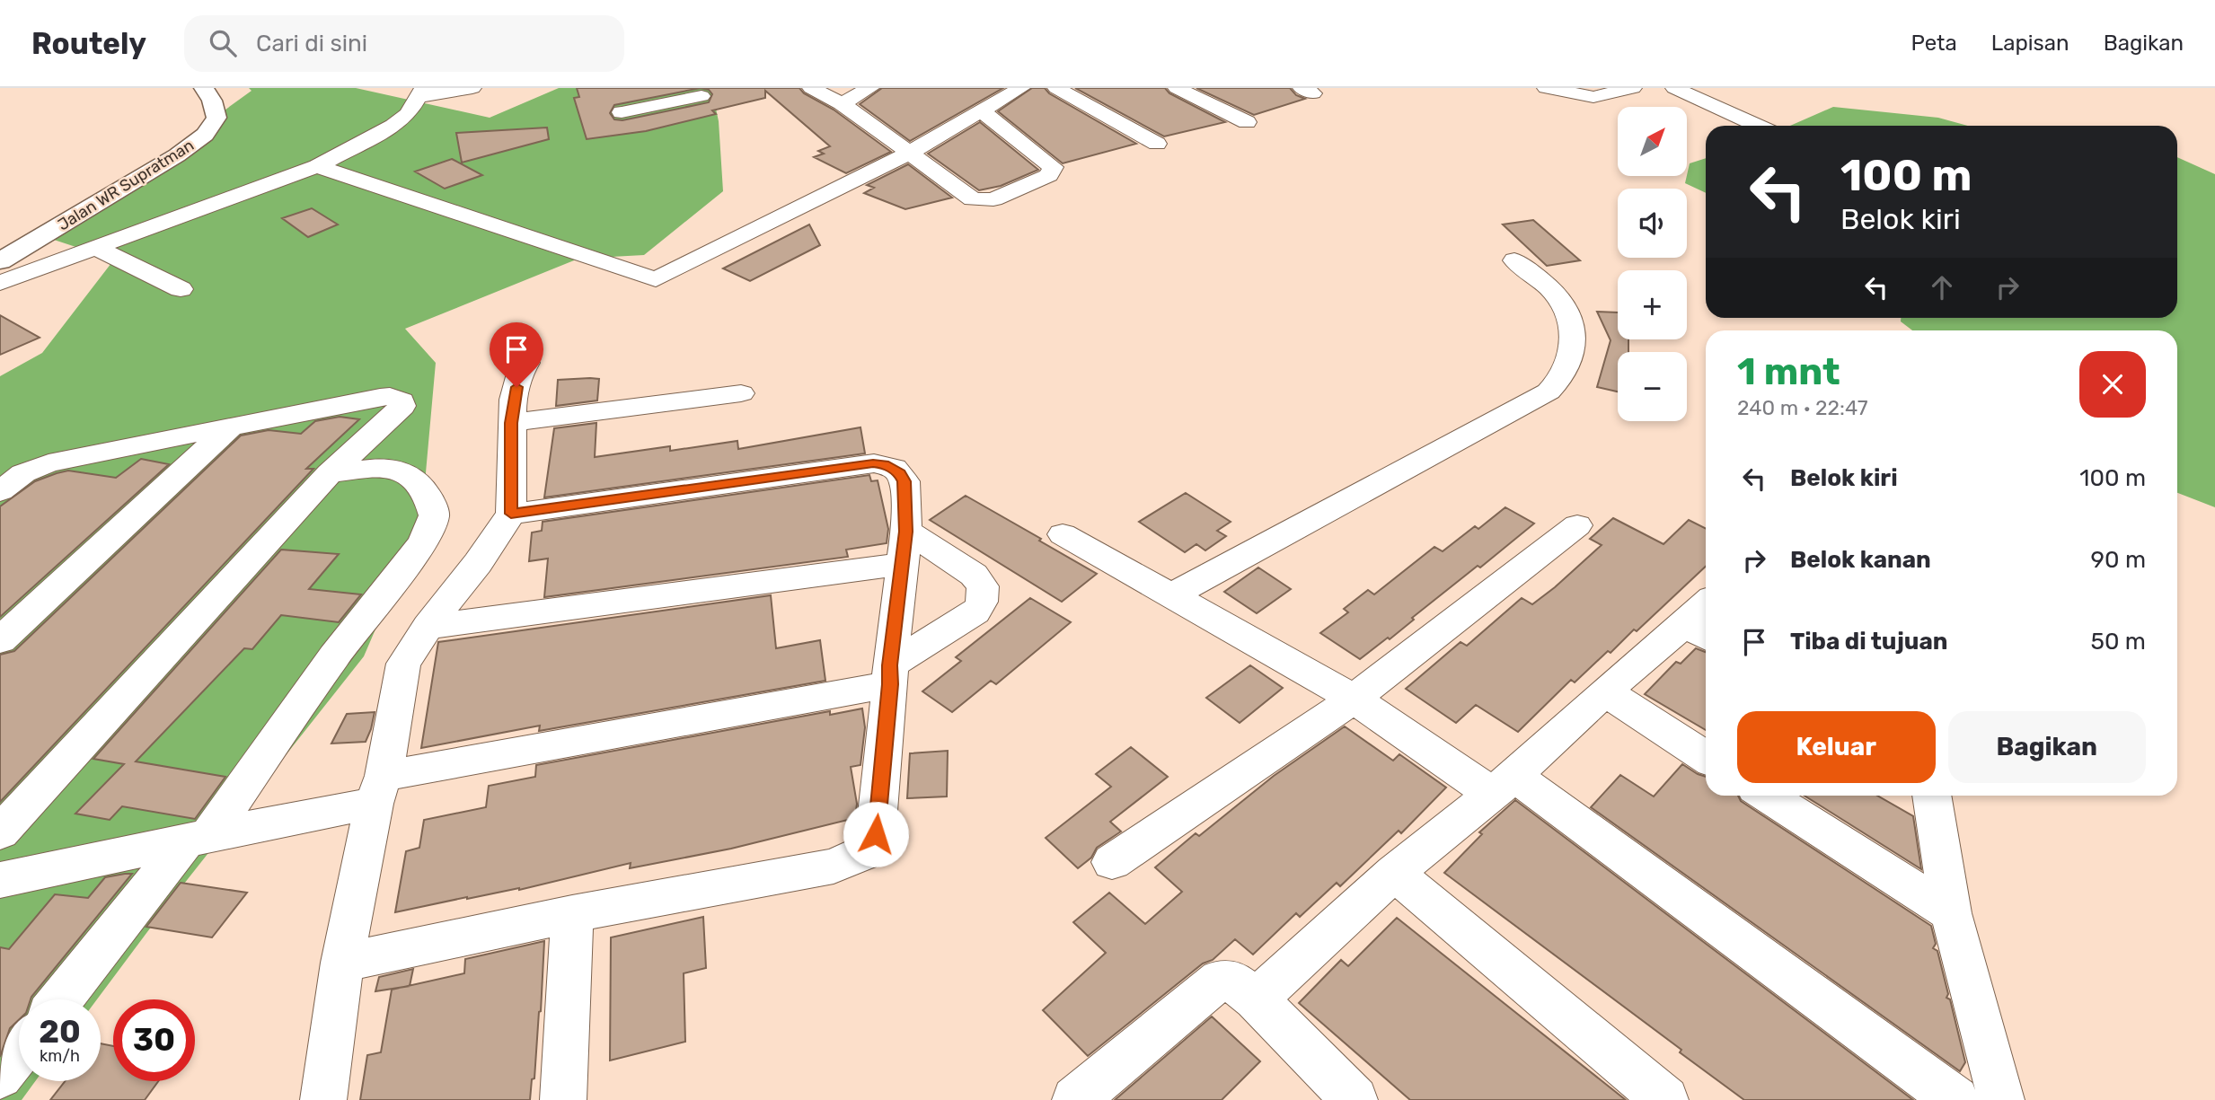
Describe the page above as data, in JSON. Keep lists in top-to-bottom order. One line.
{"streets":{"highway":["Jalan WR Supratman"]},"north":"top right","page":{"header":"Routely","search":"Cari di sini","nav":["Peta","Lapisan","Bagikan"],"map_buttons":["+","−"],"turn":["100 m","Belok kiri"],"heading":["1 mnt","240 m · 22:47"],"list":[{"name":"Belok kiri","value":"100 m"},{"name":"Belok kanan","value":"90 m"},{"name":"Tiba di tujuan","value":"50 m"}],"buttons":["Keluar","Bagikan"],"speed":"20 km/h","limit":"30"}}
